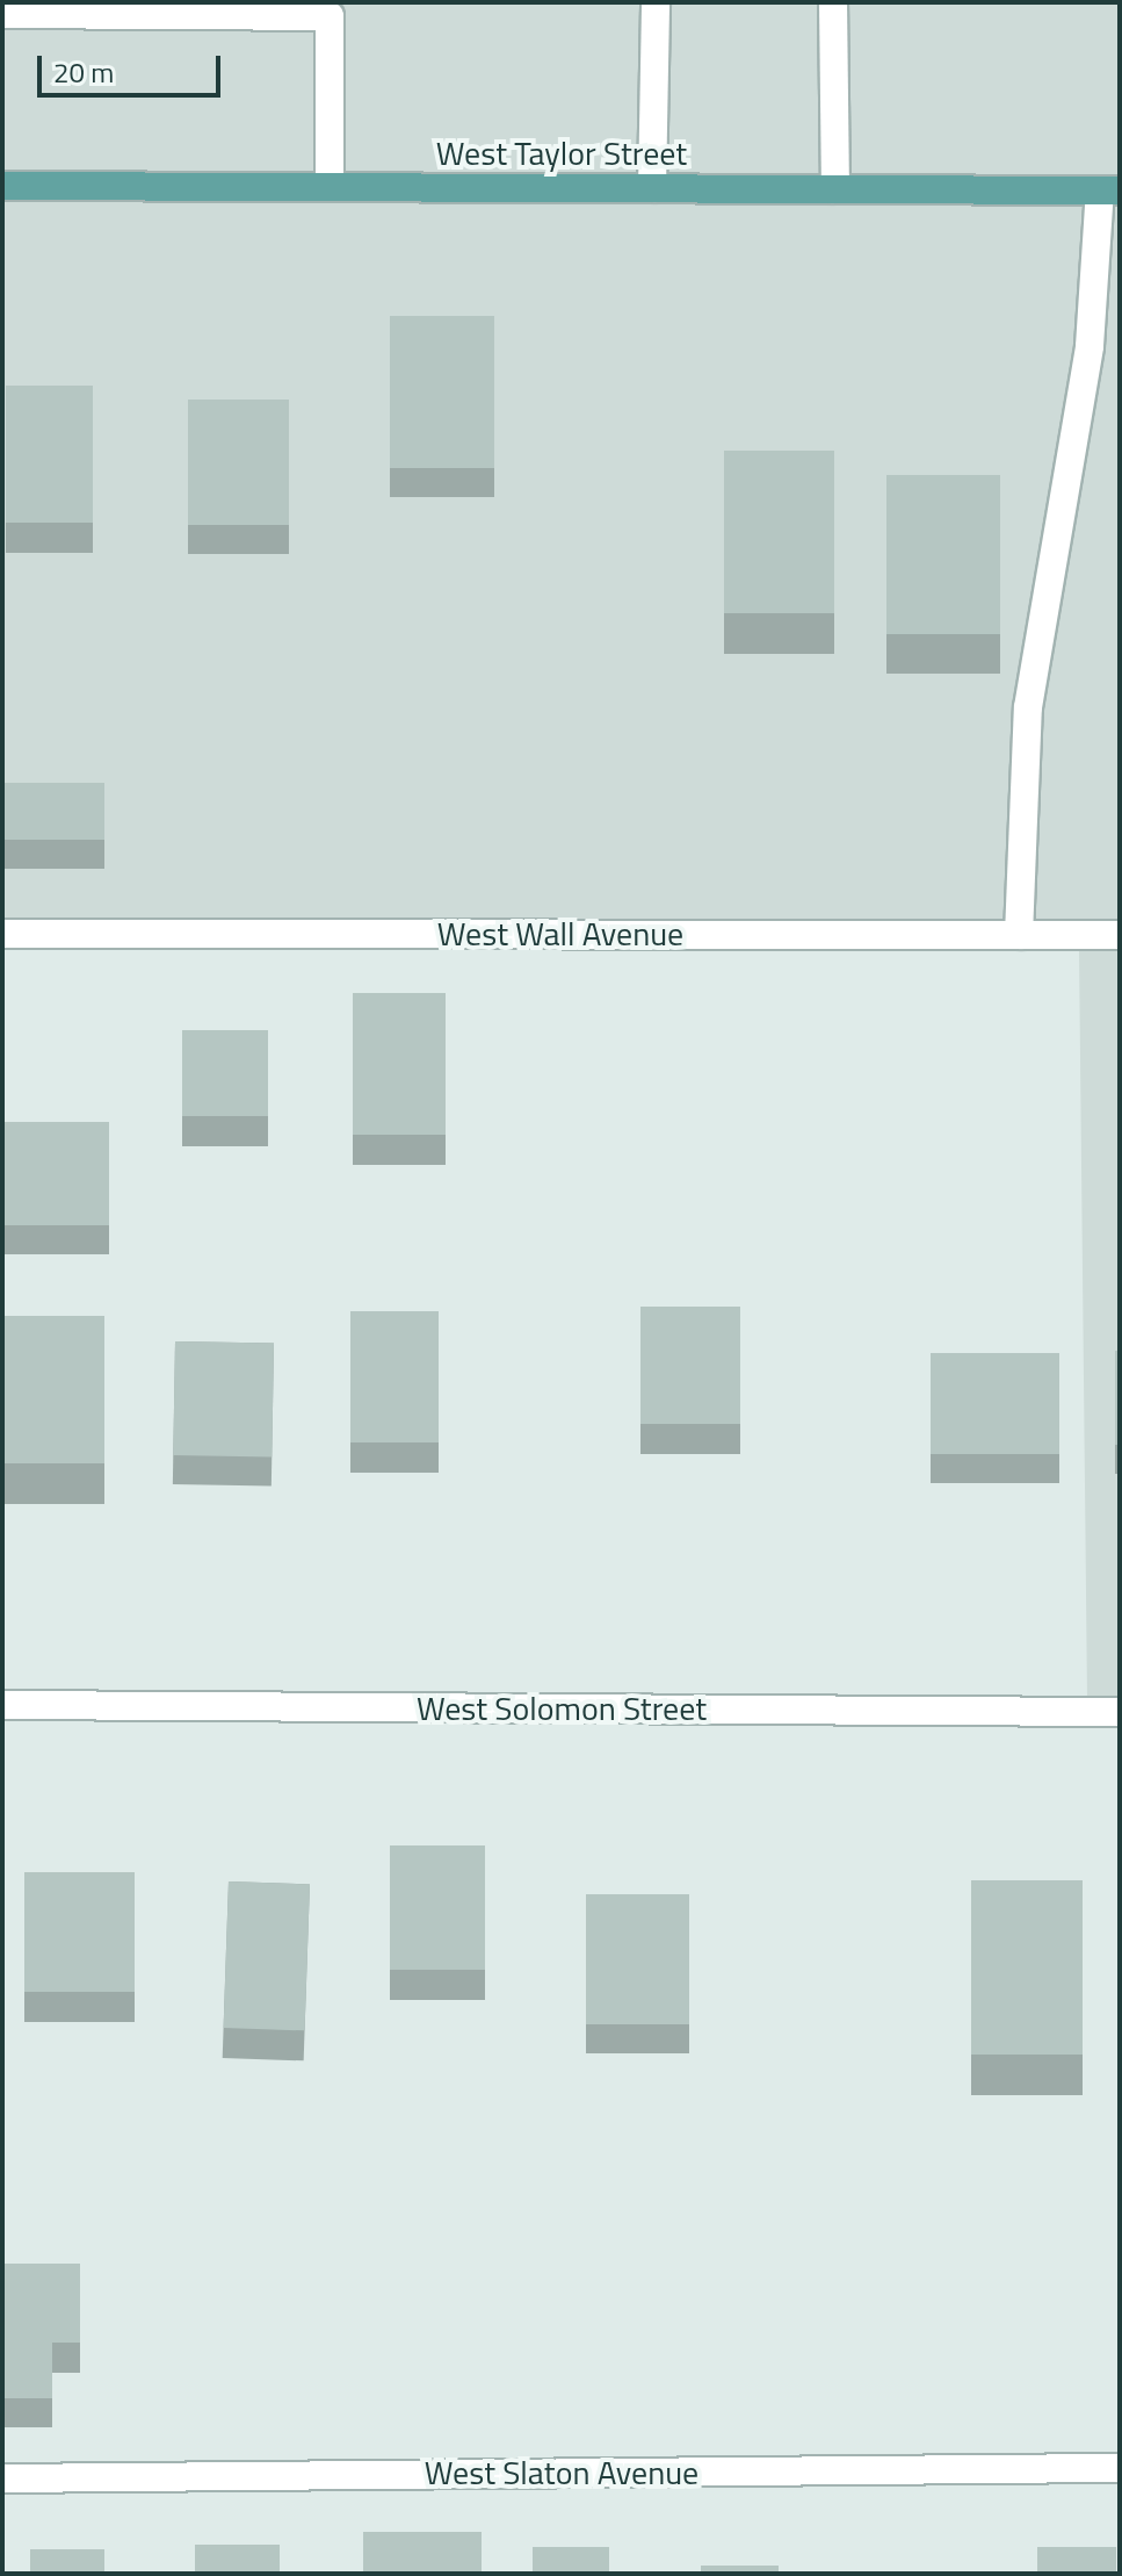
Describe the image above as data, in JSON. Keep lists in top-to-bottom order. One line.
{"streets":{"main road":["West Taylor Street"],"street":["West Wall Avenue","West Solomon Street","West Slaton Avenue"]},"scale_bar":"20 m"}
